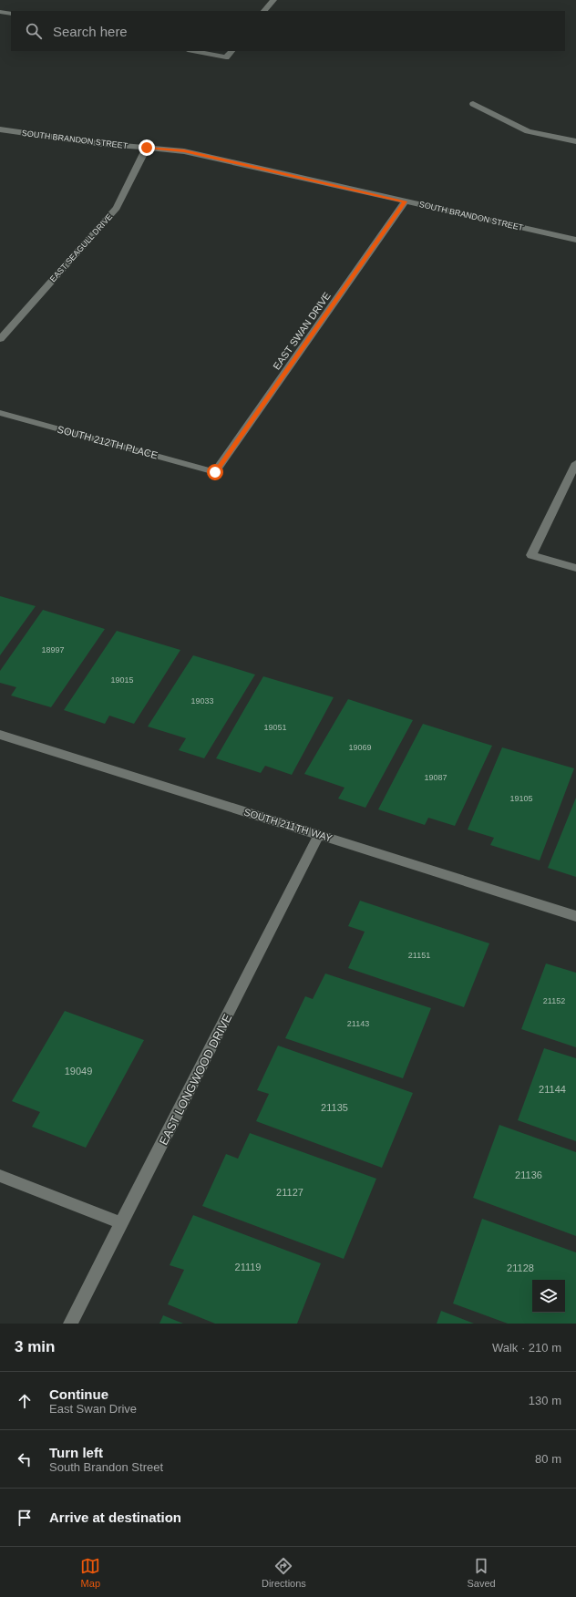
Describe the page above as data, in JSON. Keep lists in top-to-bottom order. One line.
{"streets":{"street":["SOUTH BRANDON STREET","EAST SEAGULL DRIVE","EAST SWAN DRIVE","SOUTH 212TH PLACE","SOUTH 211TH WAY","EAST LONGWOOD DRIVE"]},"crossings":[["SOUTH BRANDON STREET","EAST SEAGULL DRIVE"],["SOUTH BRANDON STREET","EAST SWAN DRIVE"],["EAST SWAN DRIVE","SOUTH 212TH PLACE"],["SOUTH 211TH WAY","EAST LONGWOOD DRIVE"]],"house_numbers":["18997","19015","19033","19051","19069","19087","19105","21151","21152","21143","19049","21144","21135","21136","21127","21119","21128"],"page":{"search":"Search here","heading":["3 min","Walk · 210 m"],"list":[["Continue","East Swan Drive","130 m"],["Turn left","South Brandon Street","80 m"],"Arrive at destination"],"nav":["Map","Directions","Saved"]}}
